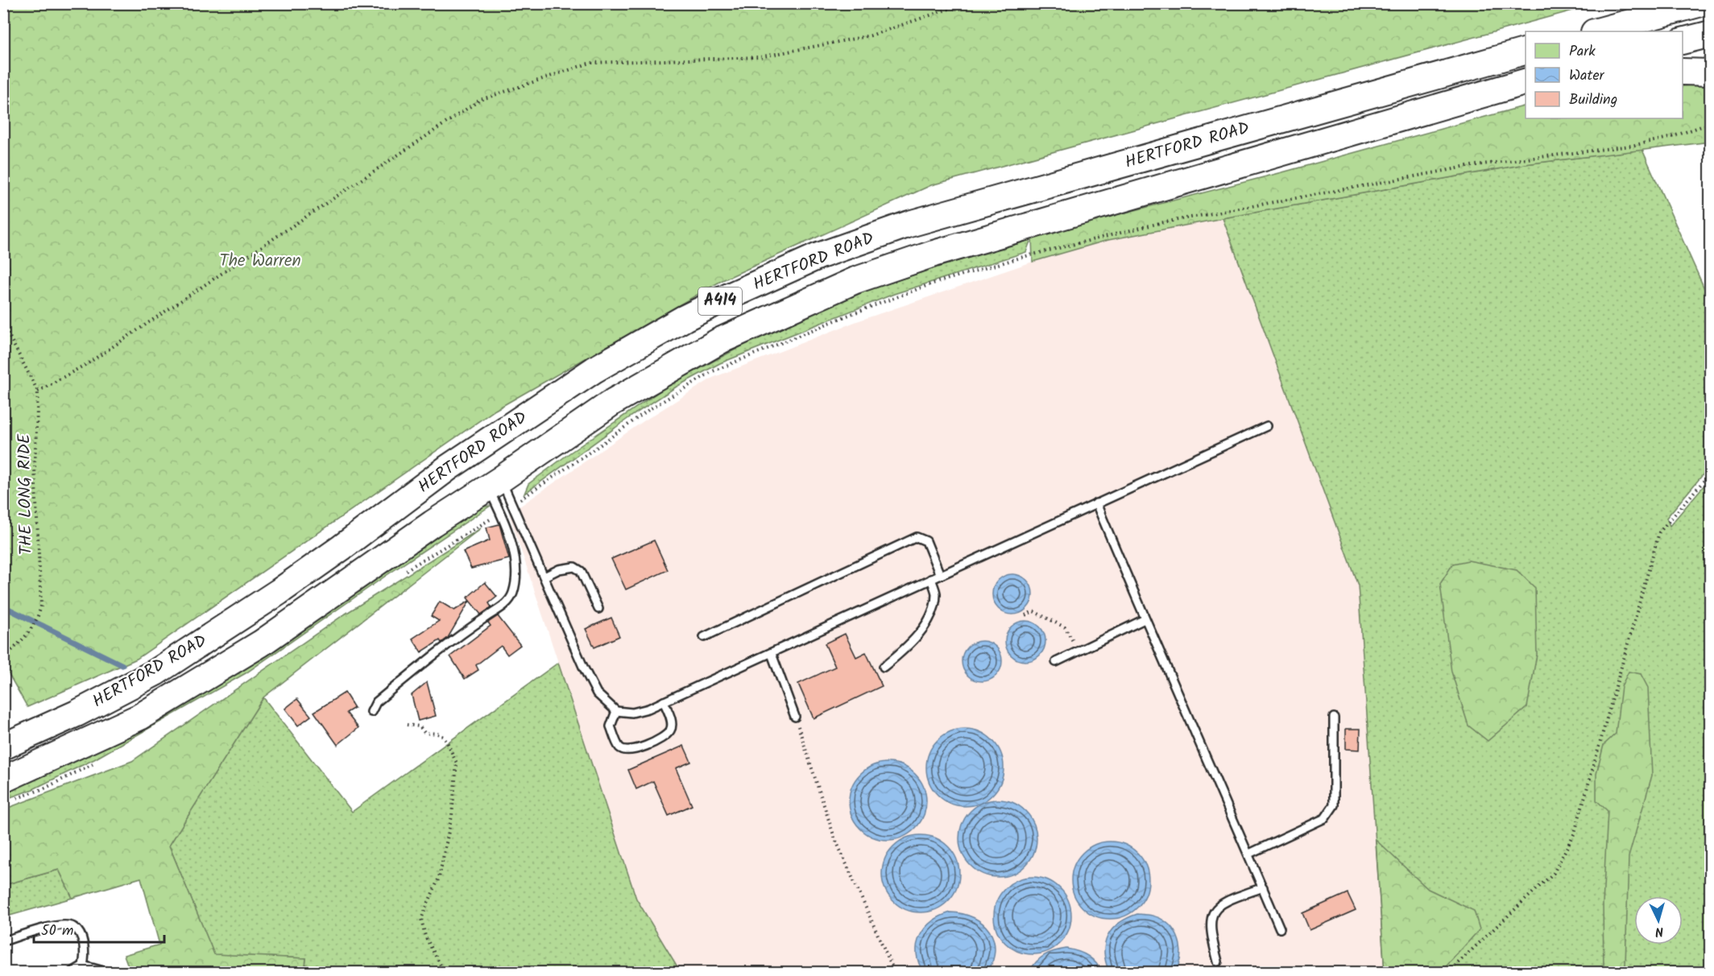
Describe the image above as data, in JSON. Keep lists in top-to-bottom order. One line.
{"streets":{"highway":["HERTFORD ROAD","A414"],"path":["THE LONG RIDE"]},"parks":["The Warren"],"legend":["Park","Water","Building"],"scale_bar":"50 m","north":"bottom"}
